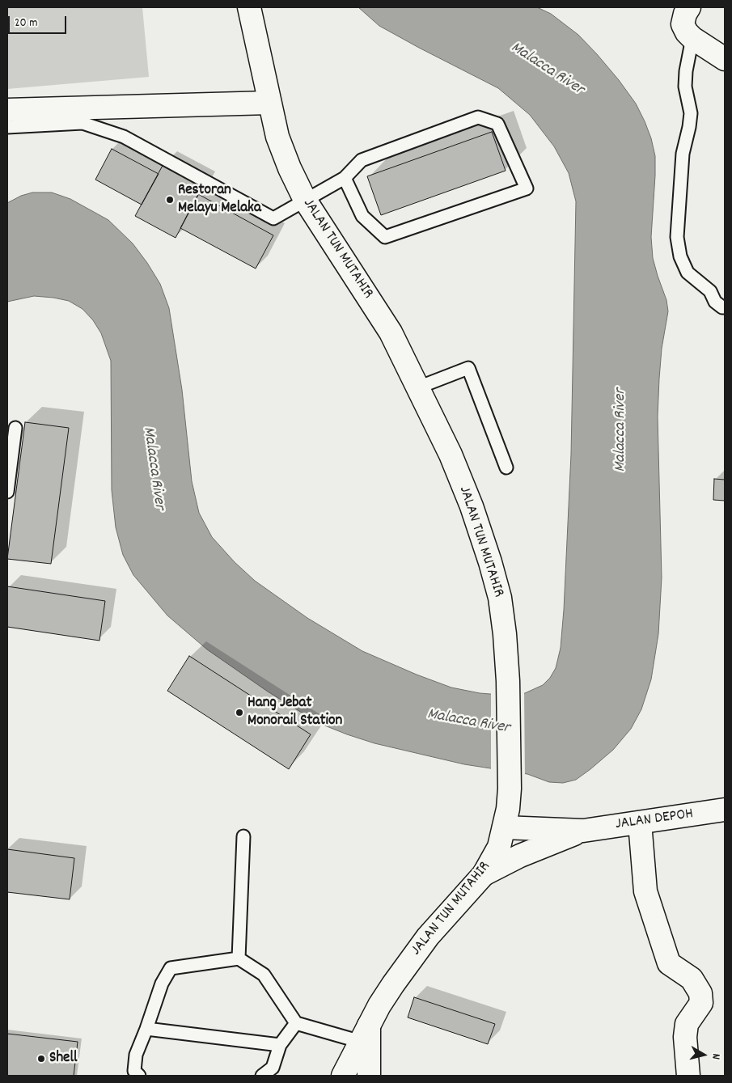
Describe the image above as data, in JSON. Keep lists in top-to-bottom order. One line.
{"streets":{"street":["JALAN TUN MUTAHIR","JALAN DEPOH"]},"crossings":[["JALAN TUN MUTAHIR","JALAN DEPOH"]],"water":["Malacca River"],"places":["Restoran Melayu Melaka","Hang Jebat Monorail Station","Shell"],"scale_bar":"20 m","north":"right"}
